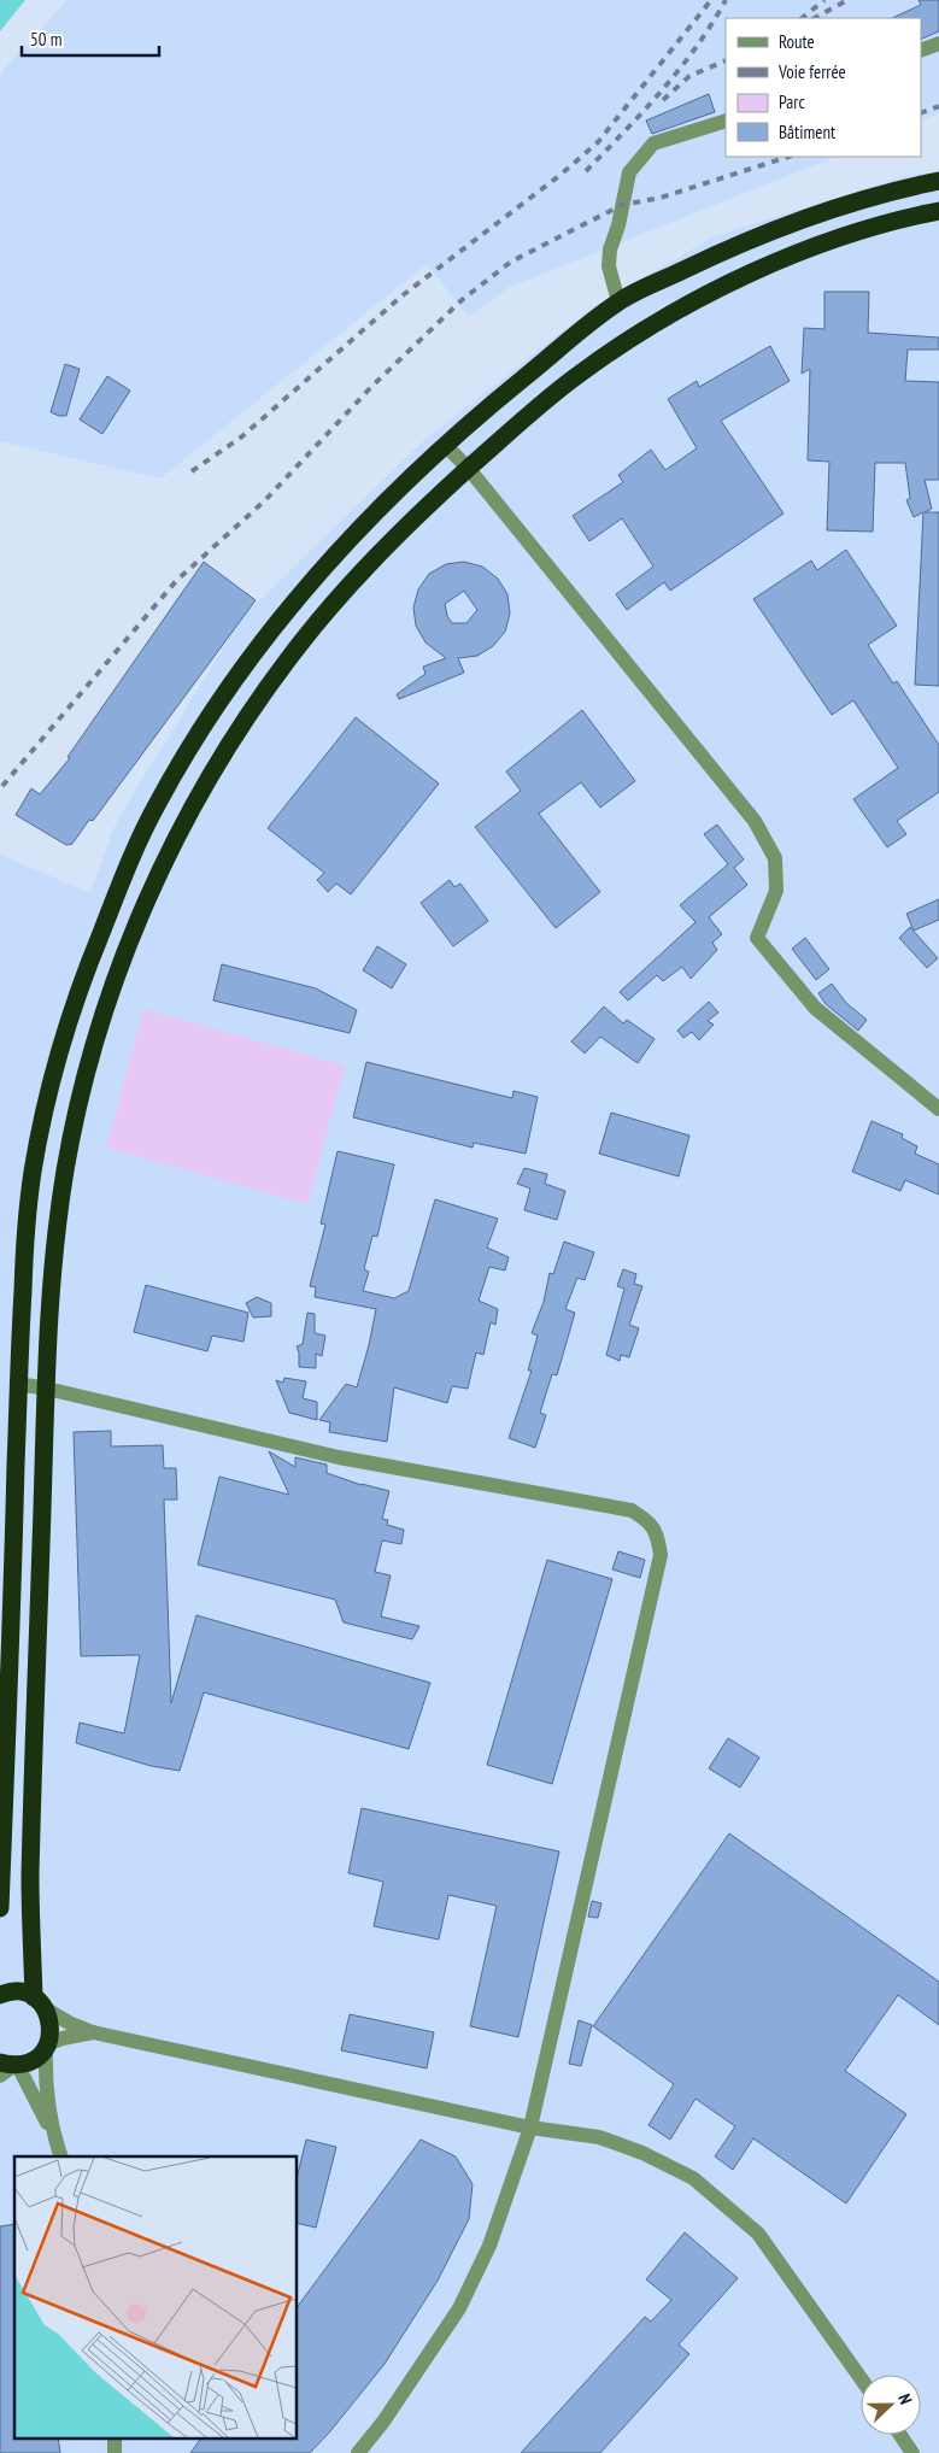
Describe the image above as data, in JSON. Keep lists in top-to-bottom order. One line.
{"legend":["Route","Voie ferrée","Parc","Bâtiment"],"scale_bar":"50 m","north":"right"}
